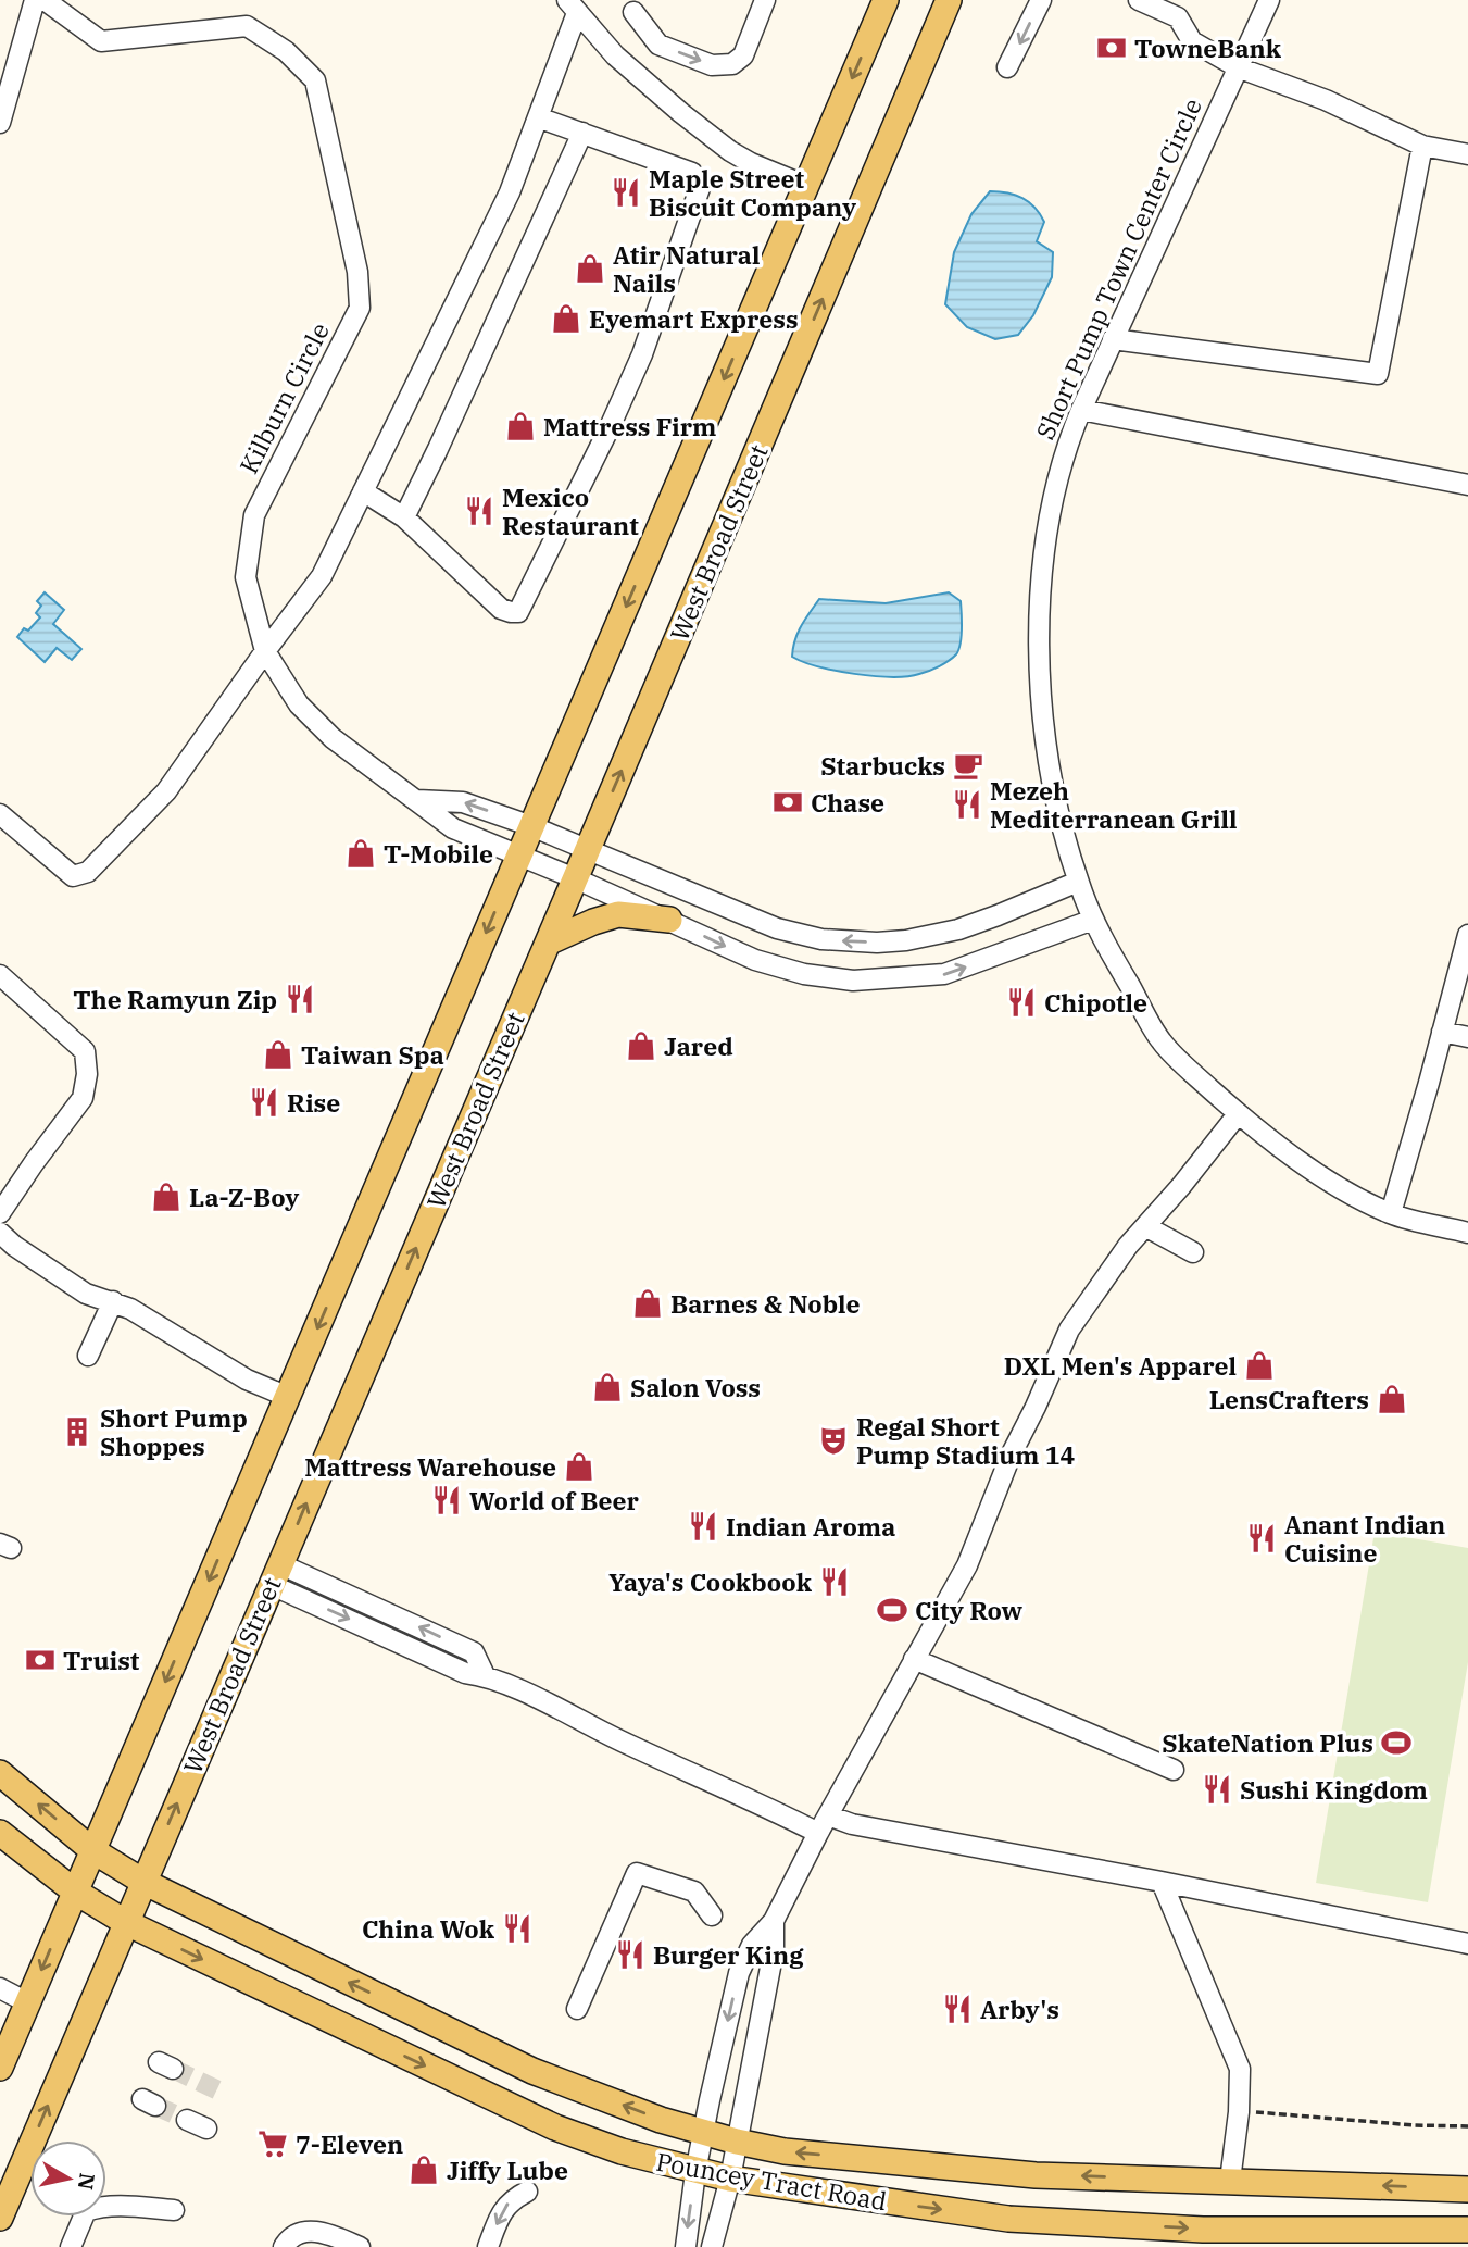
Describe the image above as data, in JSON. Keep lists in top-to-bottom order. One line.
{"streets":{"main road":["West Broad Street","Pouncey Tract Road"],"street":["Short Pump Town Center Circle","Kilburn Circle"]},"crossings":[["West Broad Street","Pouncey Tract Road"]],"places":{"bank":["TowneBank","Chase","Truist"],"restaurant":["Maple Street Biscuit Company","Mexico Restaurant","Mezeh Mediterranean Grill","The Ramyun Zip","Chipotle","Rise","World of Beer","Indian Aroma","Anant Indian Cuisine","Yaya's Cookbook","Sushi Kingdom","China Wok","Burger King","Arby's"],"shop":["Atir Natural Nails","Eyemart Express","Mattress Firm","T-Mobile","Jared","Taiwan Spa","La-Z-Boy","Barnes & Noble","DXL Men's Apparel","Salon Voss","LensCrafters","Mattress Warehouse","Jiffy Lube"],"cafe":["Starbucks"],"building":["Short Pump Shoppes"],"theatre":["Regal Short Pump Stadium 14"],"sports":["City Row","SkateNation Plus"],"supermarket":["7-Eleven"]},"north":"right"}
